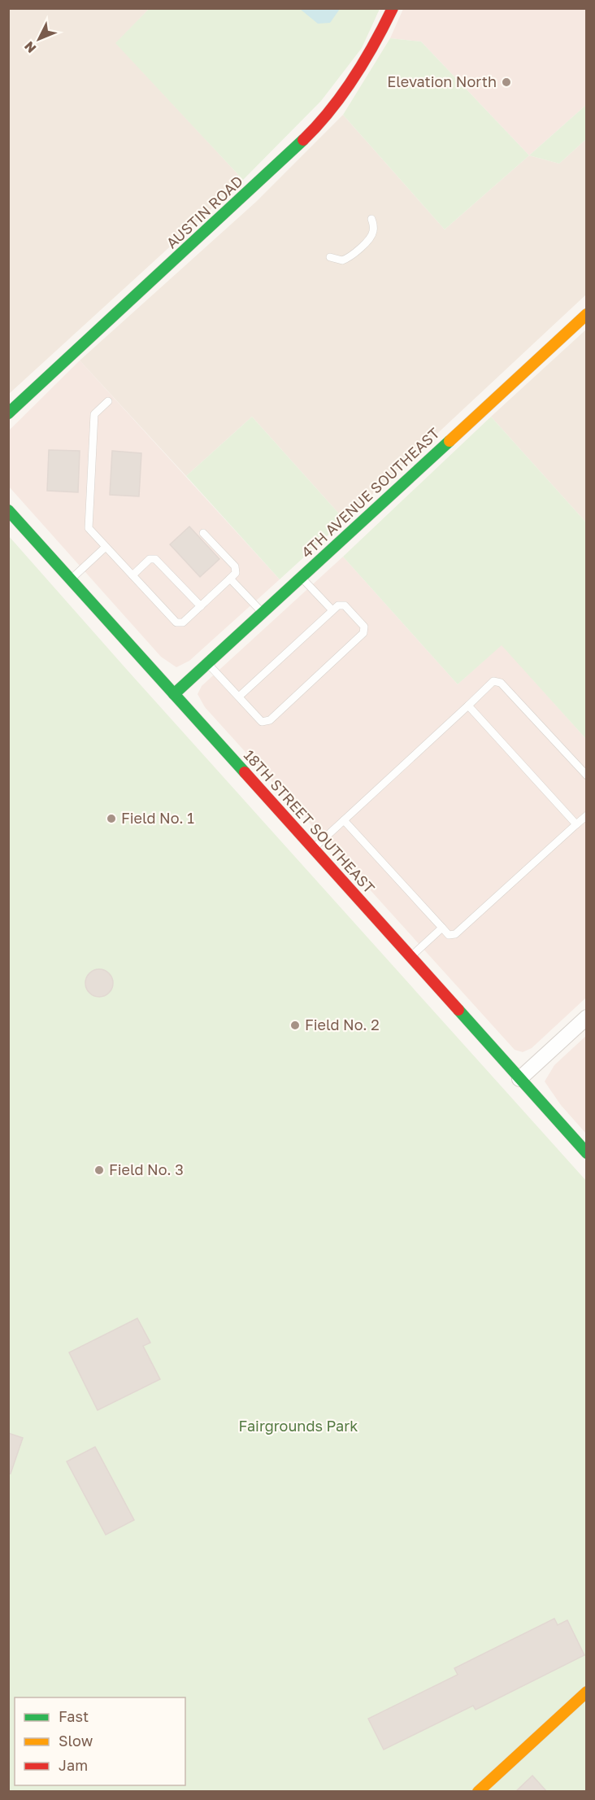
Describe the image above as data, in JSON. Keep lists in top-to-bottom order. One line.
{"streets":{"street":["AUSTIN ROAD","4TH AVENUE SOUTHEAST","18TH STREET SOUTHEAST"]},"crossings":[["4TH AVENUE SOUTHEAST","18TH STREET SOUTHEAST"]],"parks":["Fairgrounds Park"],"places":["Elevation North","Field No. 1","Field No. 2","Field No. 3"],"legend":["Fast","Slow","Jam"],"north":"bottom left"}
